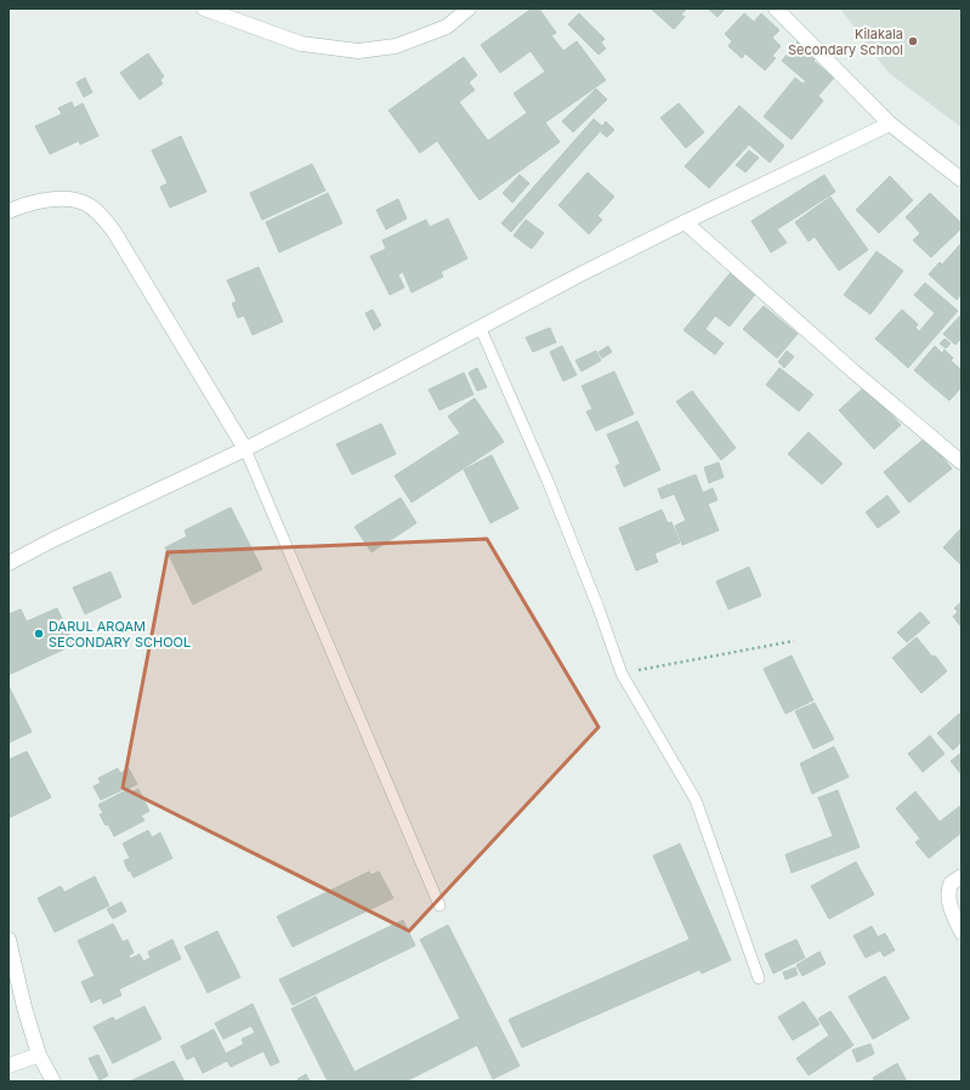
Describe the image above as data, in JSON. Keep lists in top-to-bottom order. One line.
{"places":["Kilakala Secondary School","DARUL ARQAM SECONDARY SCHOOL"]}
